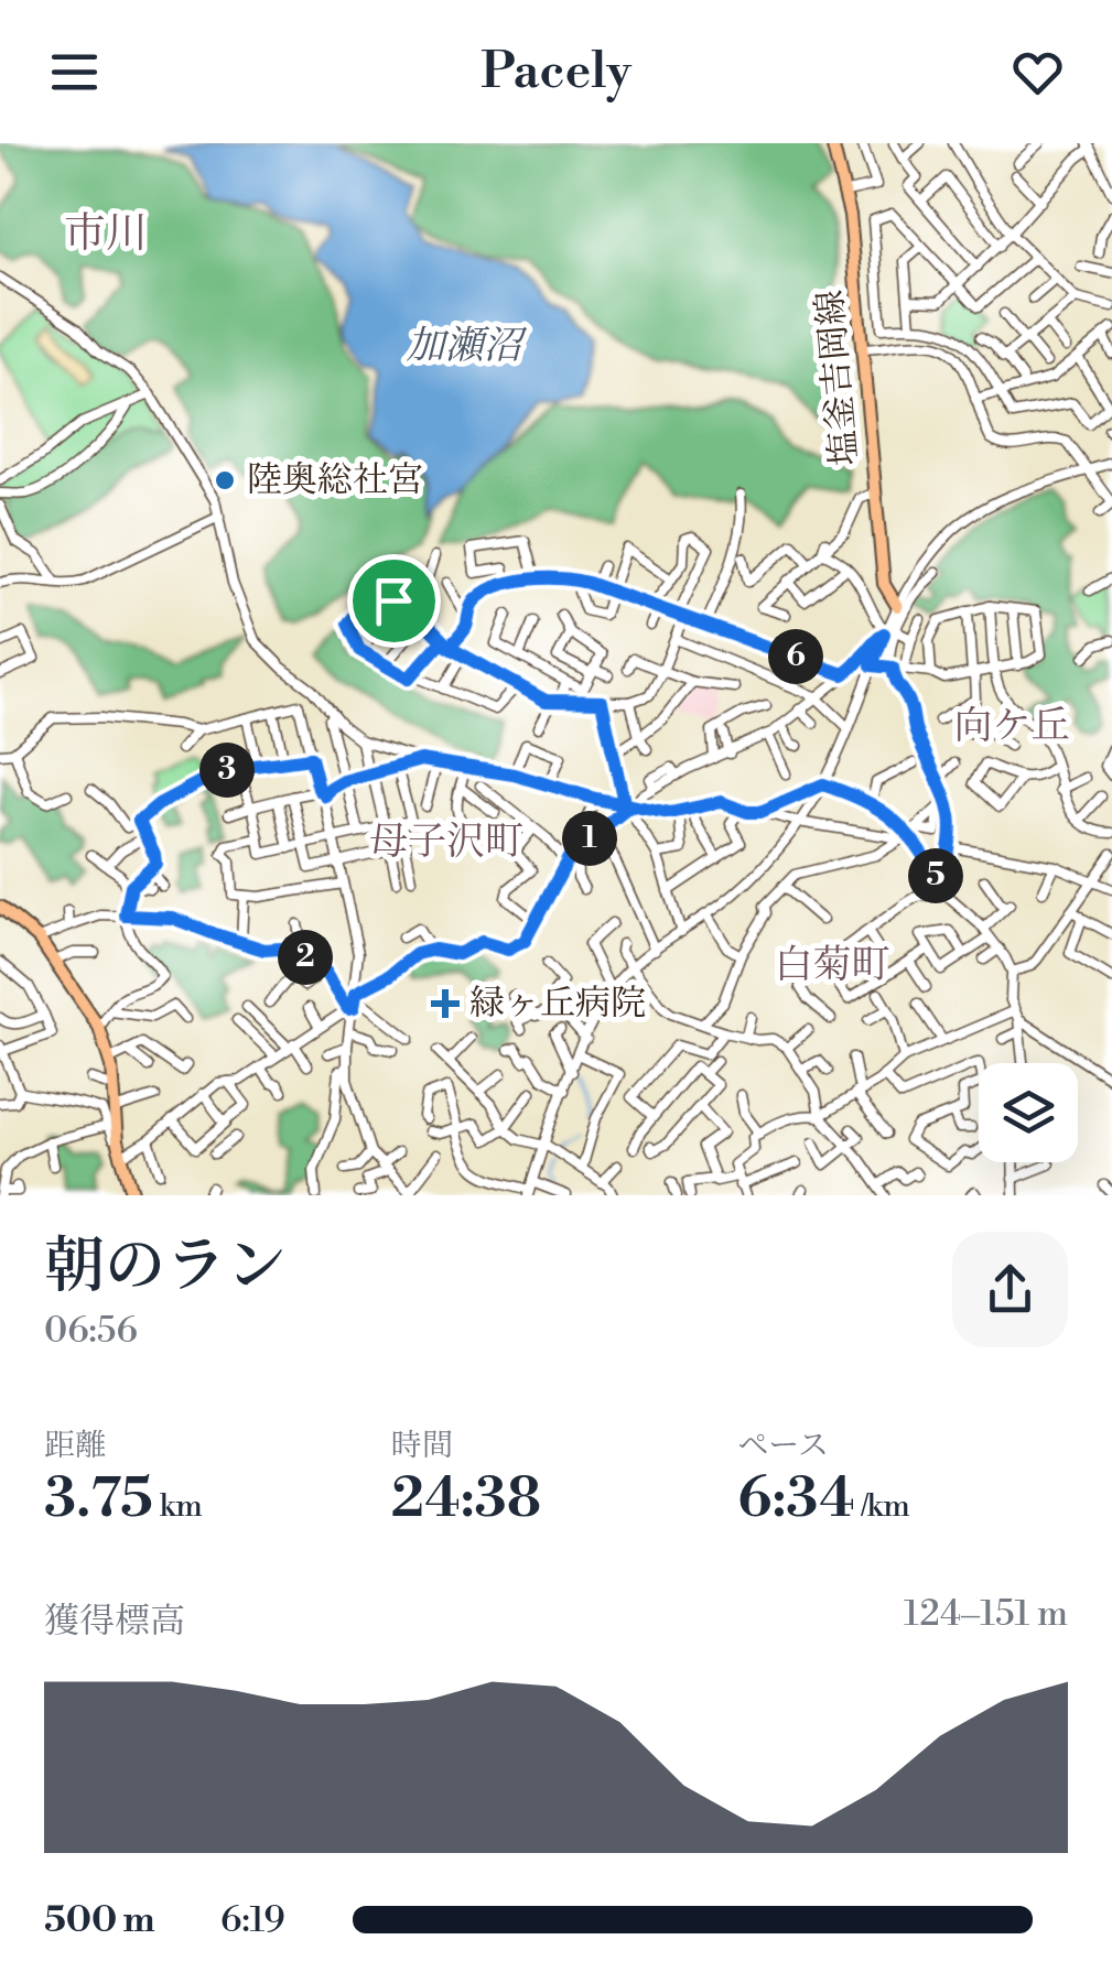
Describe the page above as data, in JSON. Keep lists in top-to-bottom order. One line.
{"streets":{"main road":["塩釜吉岡線"]},"districts":["市川","向ケ丘","母子沢町","白菊町"],"water":["加瀬沼"],"places":{"other":["陸奥総社宮"],"health":["緑ヶ丘病院"]},"page":{"header":"Pacely","pins":["6","3","1","5","2"],"heading":["朝のラン","06:56"],"stats":[["距離","3.75 km"],["時間","24:38"],["ペース","6:34 /km"]],"chart":["獲得標高","124–151 m"],"list":[{"name":"500 m","note":"6:19"}]}}
